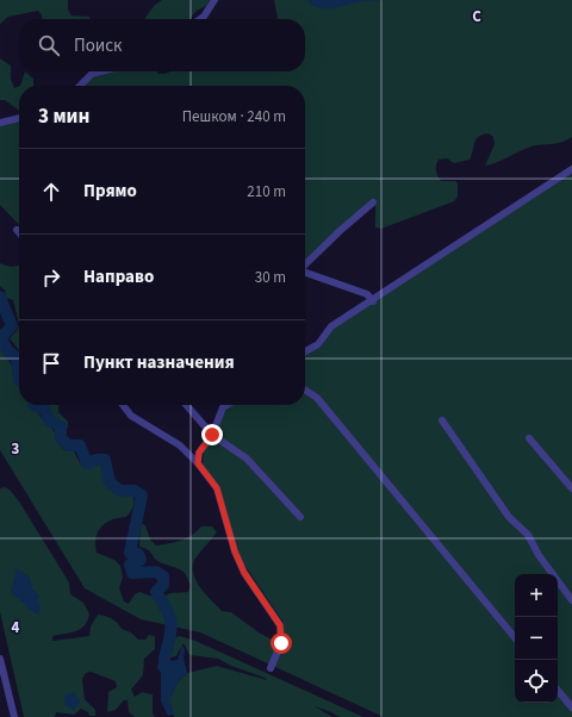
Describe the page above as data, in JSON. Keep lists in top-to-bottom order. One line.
{"page":{"search":"Поиск","heading":["3 мин","Пешком · 240 m"],"list":[["Прямо","210 m"],["Направо","30 m"],"Пункт назначения"],"map_buttons":["+","−"]},"grid":{"columns":["C"],"rows":["3","4"]}}
